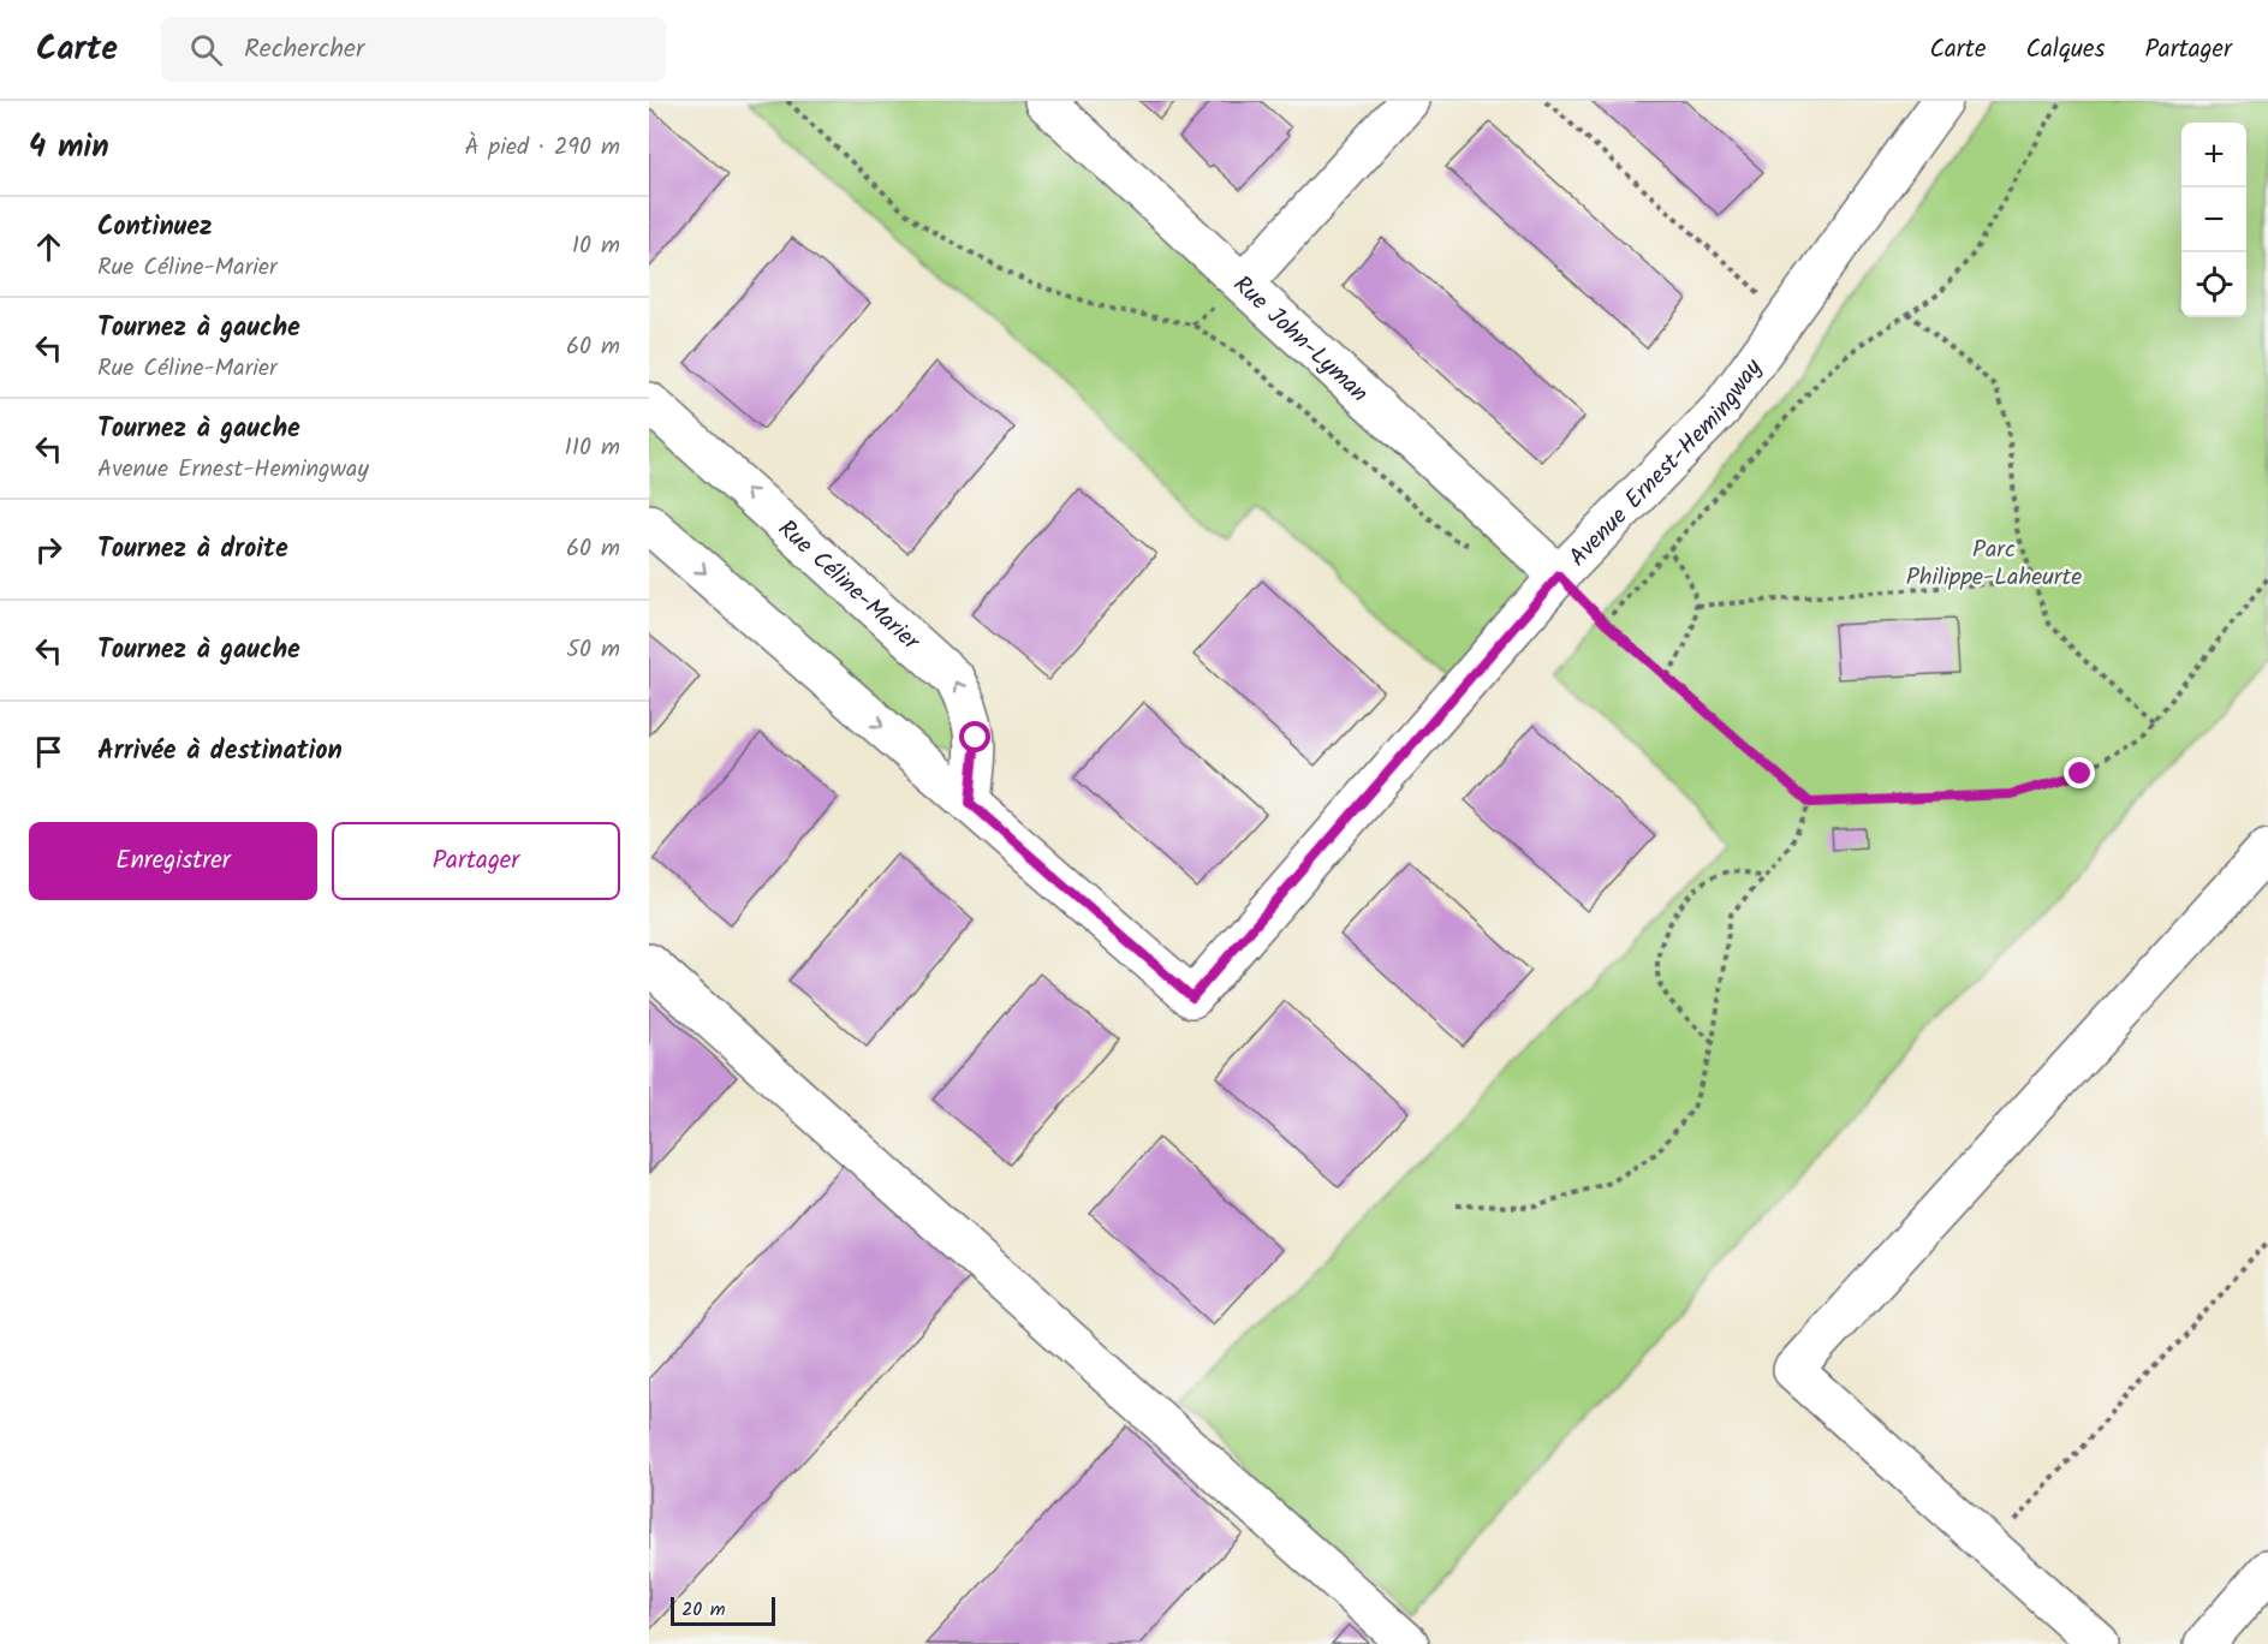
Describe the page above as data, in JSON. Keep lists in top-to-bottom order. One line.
{"streets":{"street":["Rue John-Lyman","Avenue Ernest-Hemingway","Rue Céline-Marier"]},"crossings":[["Rue John-Lyman","Avenue Ernest-Hemingway"],["Avenue Ernest-Hemingway","Rue Céline-Marier"]],"parks":["Parc Philippe-Laheurte"],"scale_bar":"20 m","page":{"header":"Carte","search":"Rechercher","nav":["Carte","Calques","Partager"],"heading":["4 min","À pied · 290 m"],"map_buttons":["+","−"],"list":[["Continuez","Rue Céline-Marier","10 m"],["Tournez à gauche","Rue Céline-Marier","60 m"],["Tournez à gauche","Avenue Ernest-Hemingway","110 m"],["Tournez à droite","60 m"],["Tournez à gauche","50 m"],"Arrivée à destination"],"buttons":["Enregistrer","Partager"],"scale":"20 m"}}
